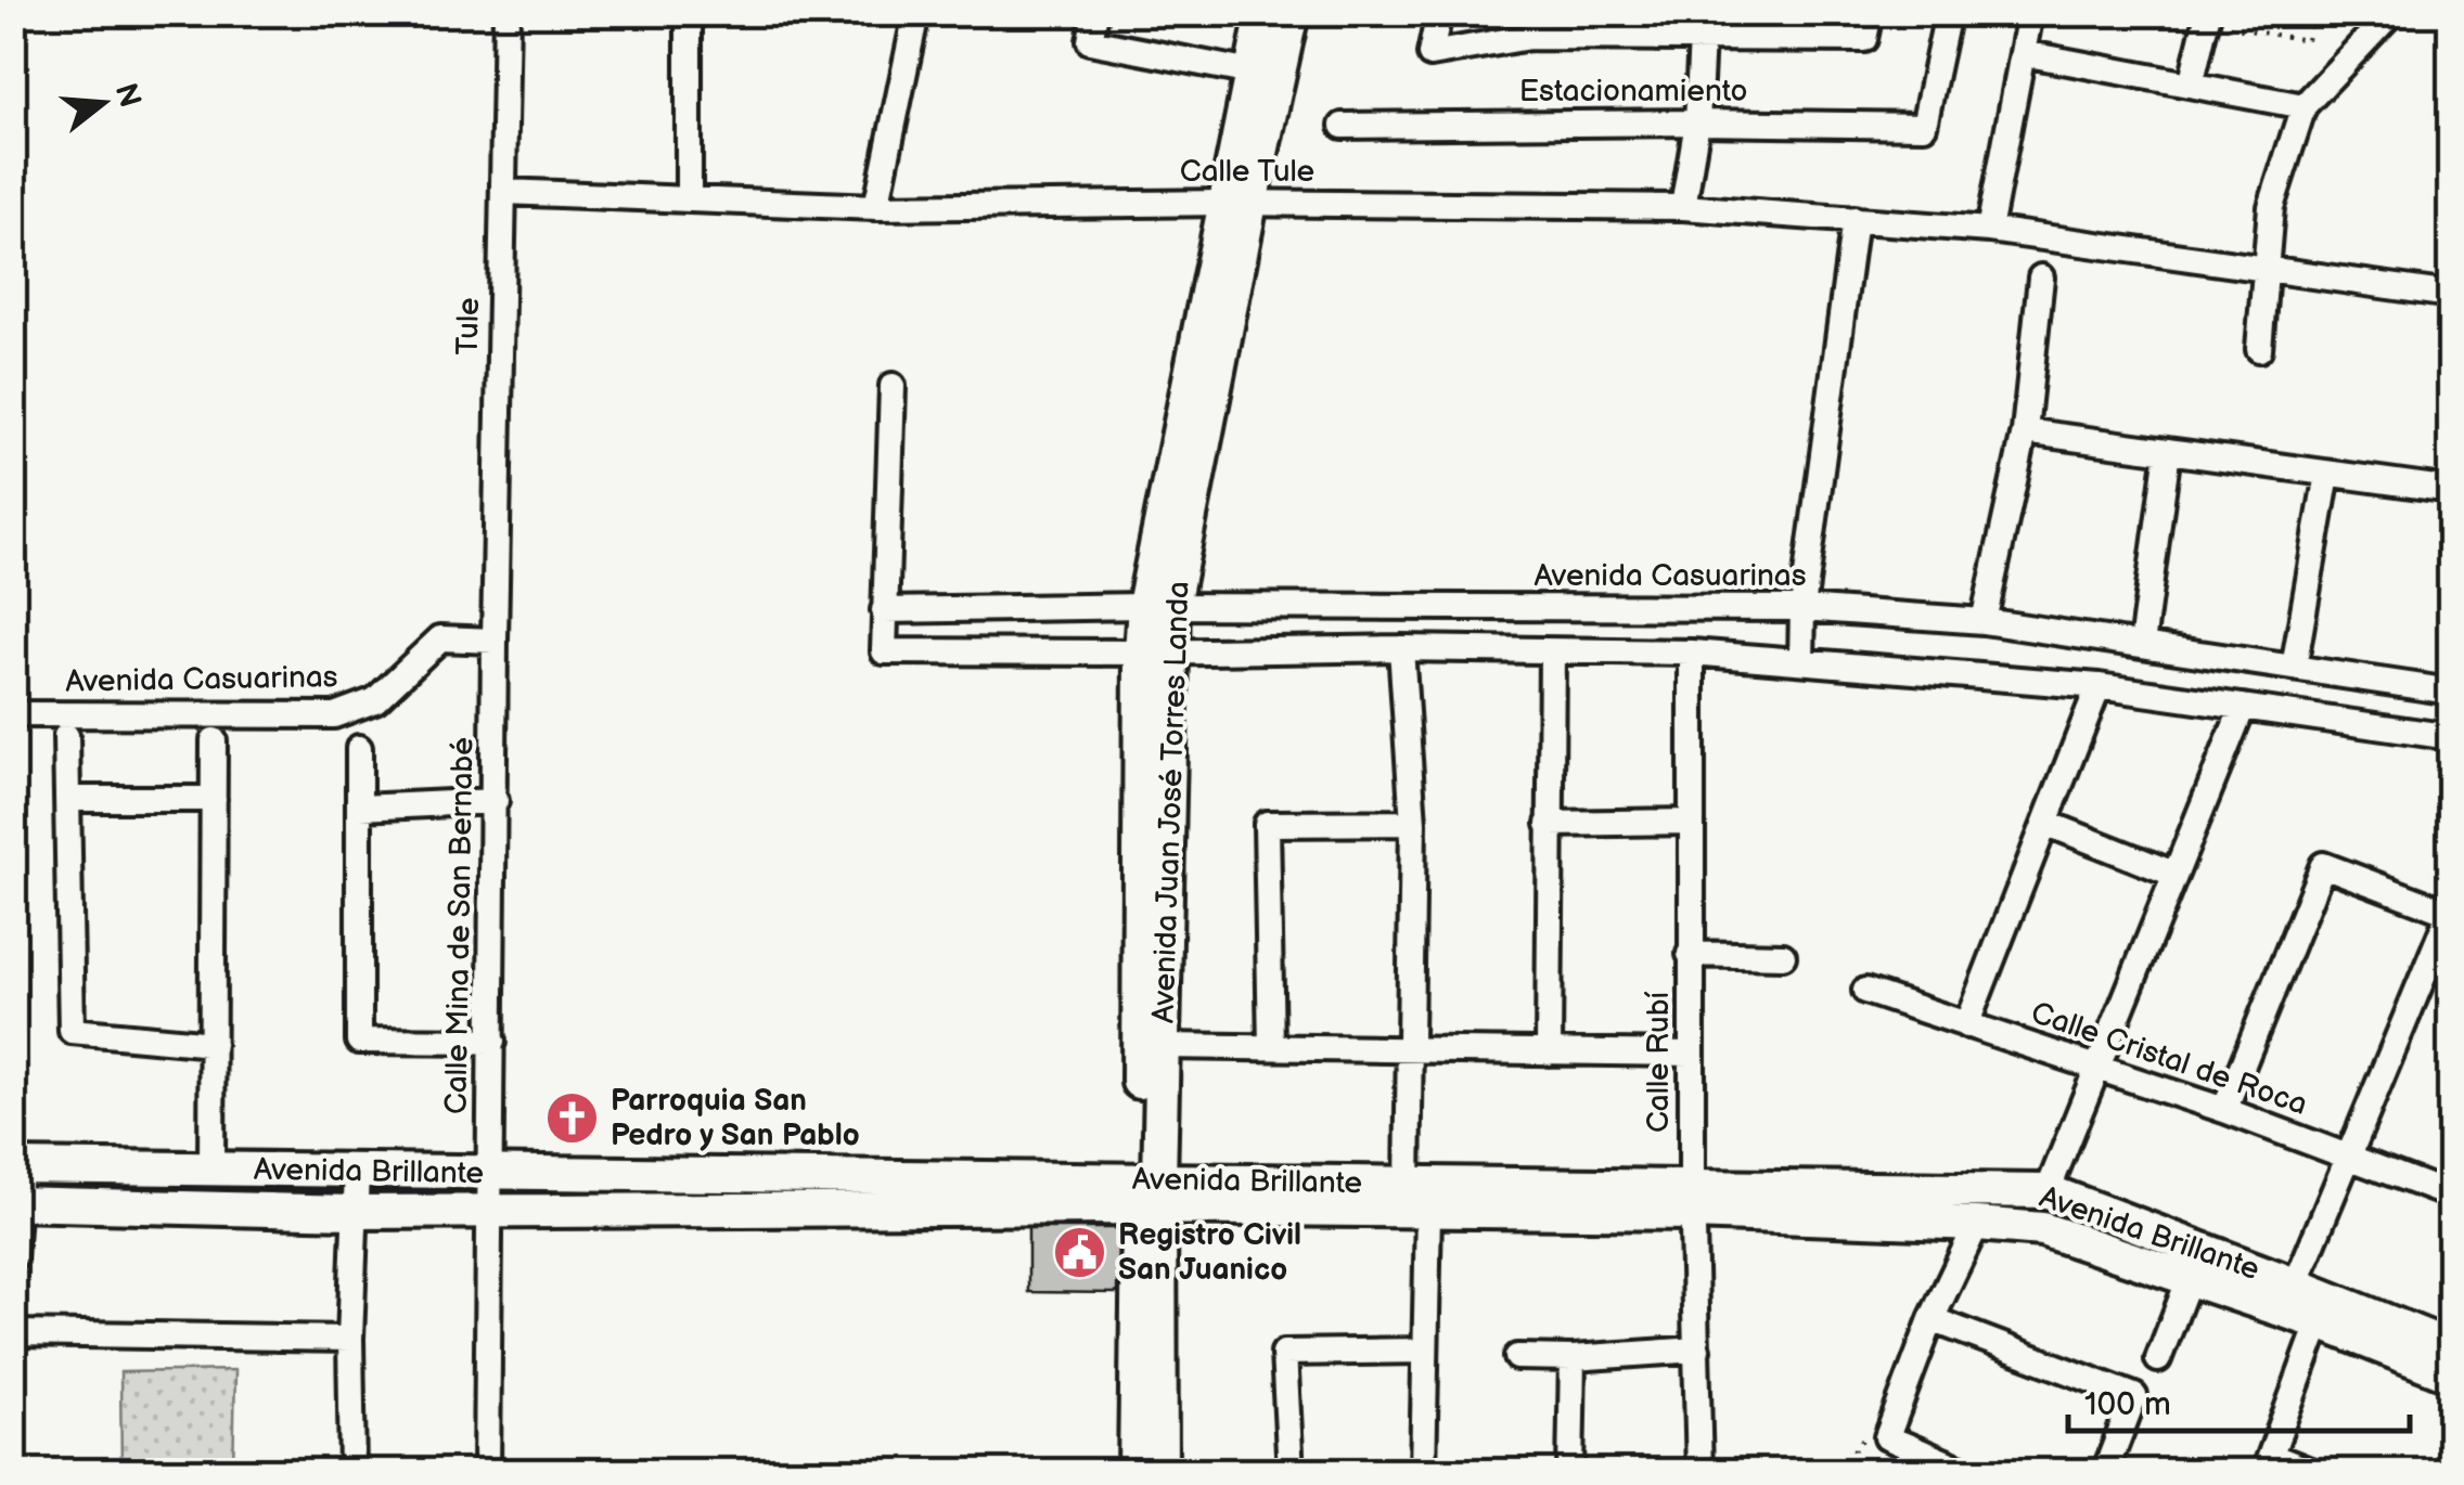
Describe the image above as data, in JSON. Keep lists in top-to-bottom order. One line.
{"streets":{"main road":["Avenida Juan José Torres Landa","Avenida Brillante"],"street":["Estacionamiento","Calle Tule","Tule","Avenida Casuarinas","Calle Mina de San Bernabé","Calle Cristal de Roca","Calle Rubí"]},"crossings":[["Calle Tule","Tule"],["Calle Tule","Avenida Juan José Torres Landa"],["Tule","Avenida Casuarinas"],["Tule","Calle Mina de San Bernabé"],["Avenida Casuarinas","Avenida Juan José Torres Landa"],["Avenida Casuarinas","Calle Mina de San Bernabé"],["Avenida Juan José Torres Landa","Avenida Brillante"],["Calle Mina de San Bernabé","Avenida Brillante"],["Calle Rubí","Avenida Brillante"]],"places":{"church":["Parroquia San Pedro y San Pablo"],"public building":["Registro Civil San Juanico"]},"scale_bar":"100 m","north":"right"}
